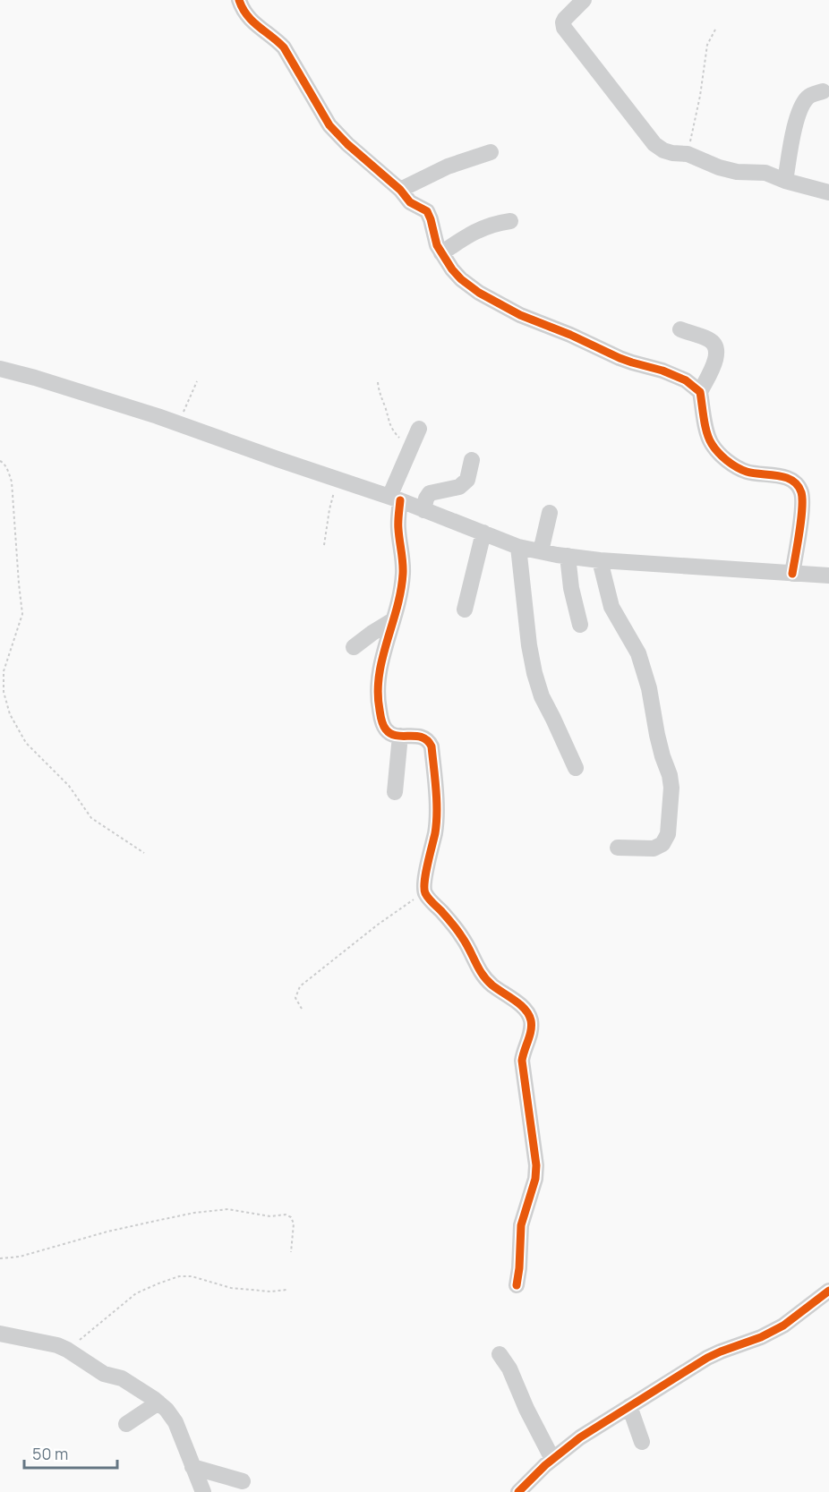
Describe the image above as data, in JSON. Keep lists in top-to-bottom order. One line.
{"scale_bar":"50 m"}
